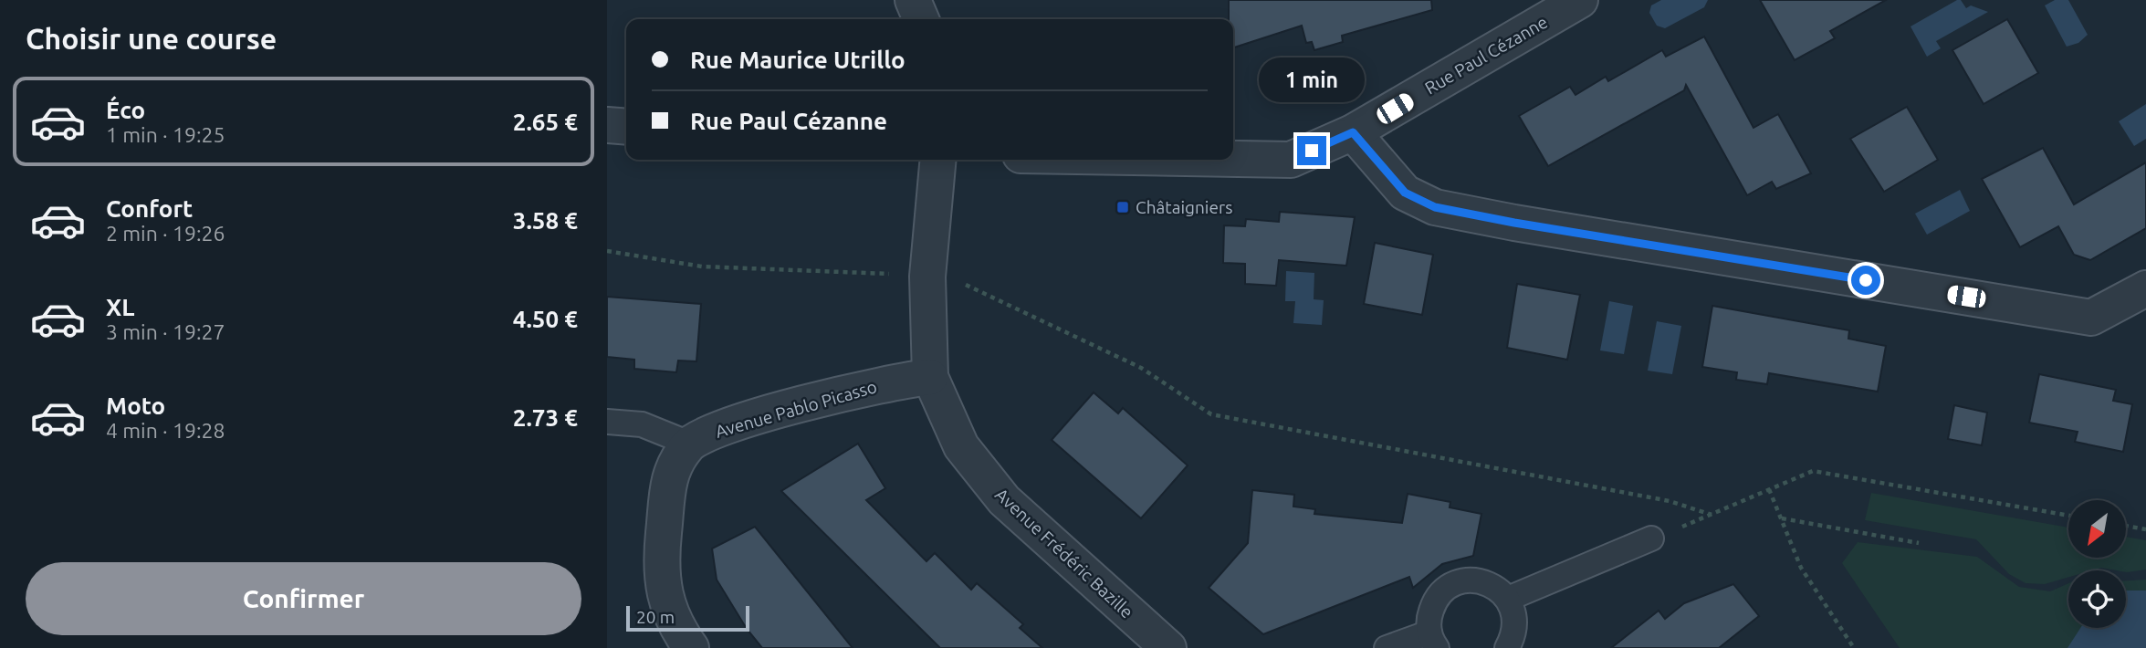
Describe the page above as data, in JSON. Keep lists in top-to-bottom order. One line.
{"streets":{"street":["Rue Paul Cézanne","Avenue Pablo Picasso","Avenue Frédéric Bazille"]},"crossings":[["Avenue Pablo Picasso","Avenue Frédéric Bazille"]],"places":{"transit":["Châtaigniers"]},"scale_bar":"20 m","north":"bottom left","page":{"heading":"Choisir une course","banner":["Rue Maurice Utrillo","Rue Paul Cézanne"],"bubble":"1 min","list":[{"name":"Éco","note":"1 min · 19:25","value":"2.65 €"},{"name":"Confort","note":"2 min · 19:26","value":"3.58 €"},{"name":"XL","note":"3 min · 19:27","value":"4.50 €"},{"name":"Moto","note":"4 min · 19:28","value":"2.73 €"}],"buttons":"Confirmer","scale":"20 m"}}
